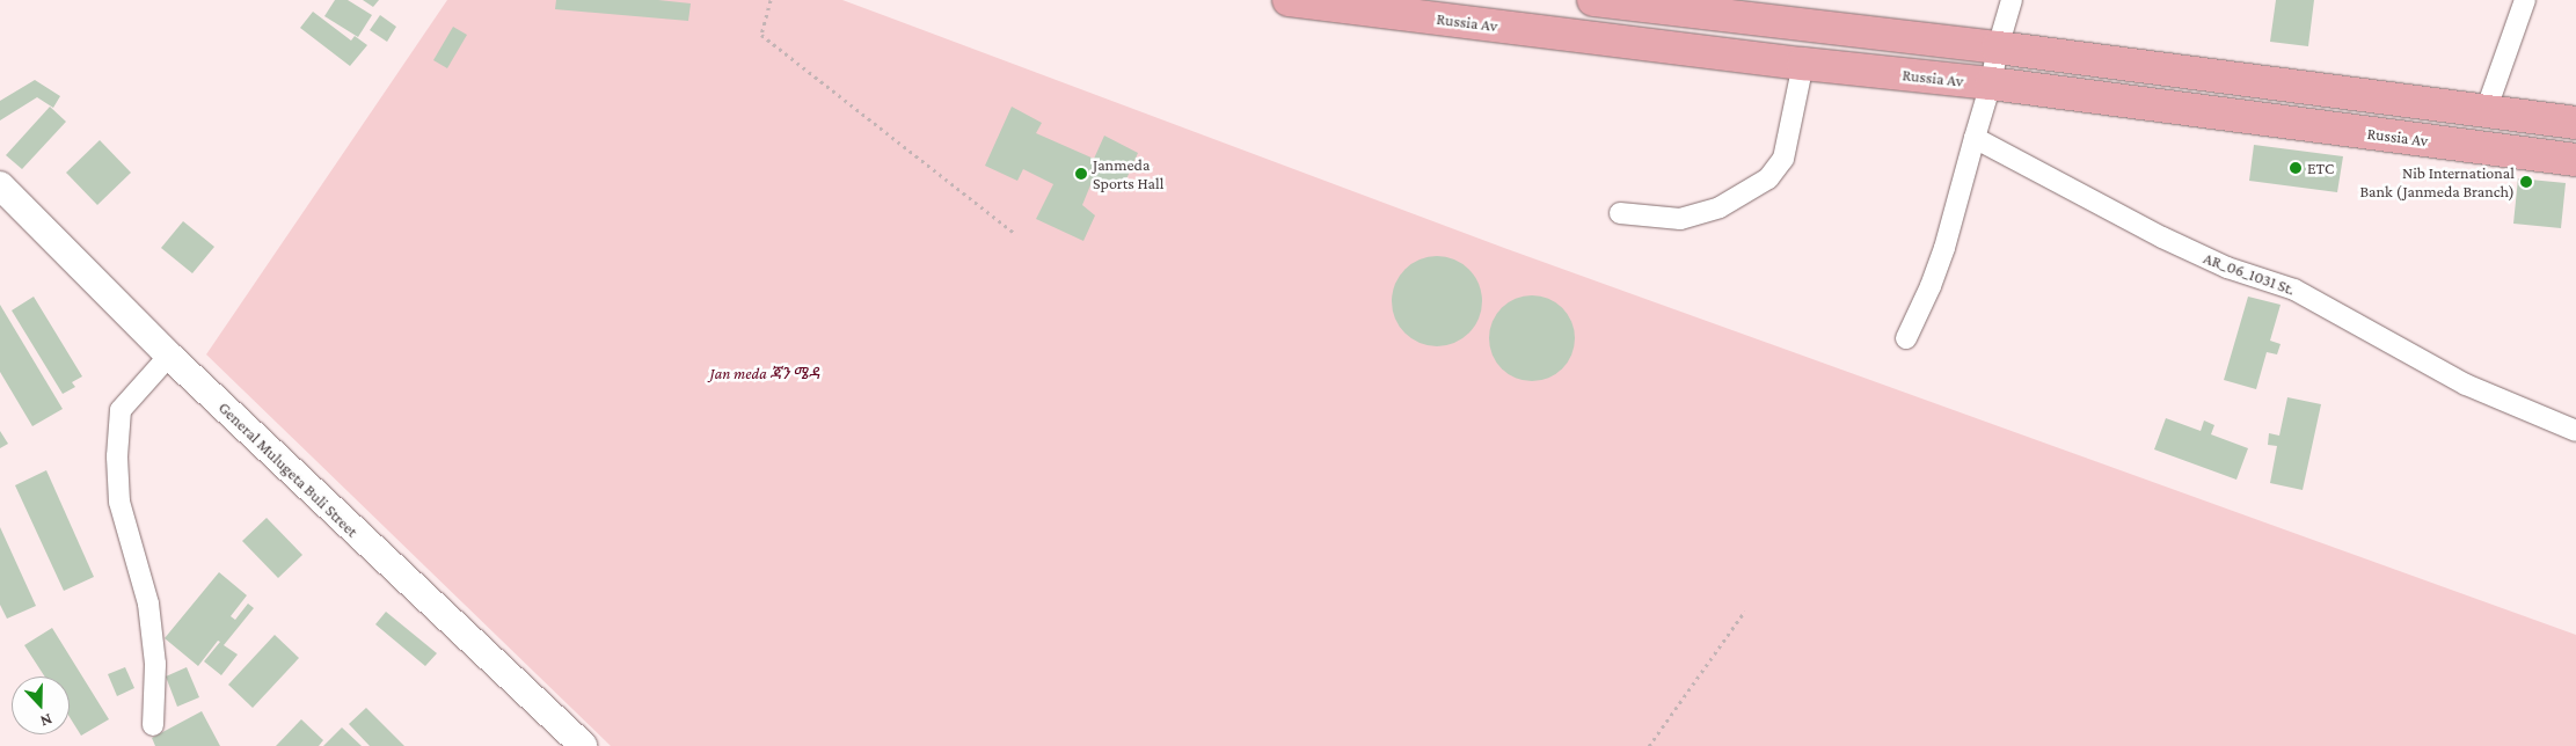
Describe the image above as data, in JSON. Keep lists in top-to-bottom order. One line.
{"streets":{"main road":["Russia Av","General Mulugeta Buli Street"],"street":["AR_06_1031 St."]},"parks":["Jan meda ጃን ሜዳ"],"places":["ETC","Janmeda Sports Hall","Nib International Bank (Janmeda Branch)"],"north":"bottom"}
